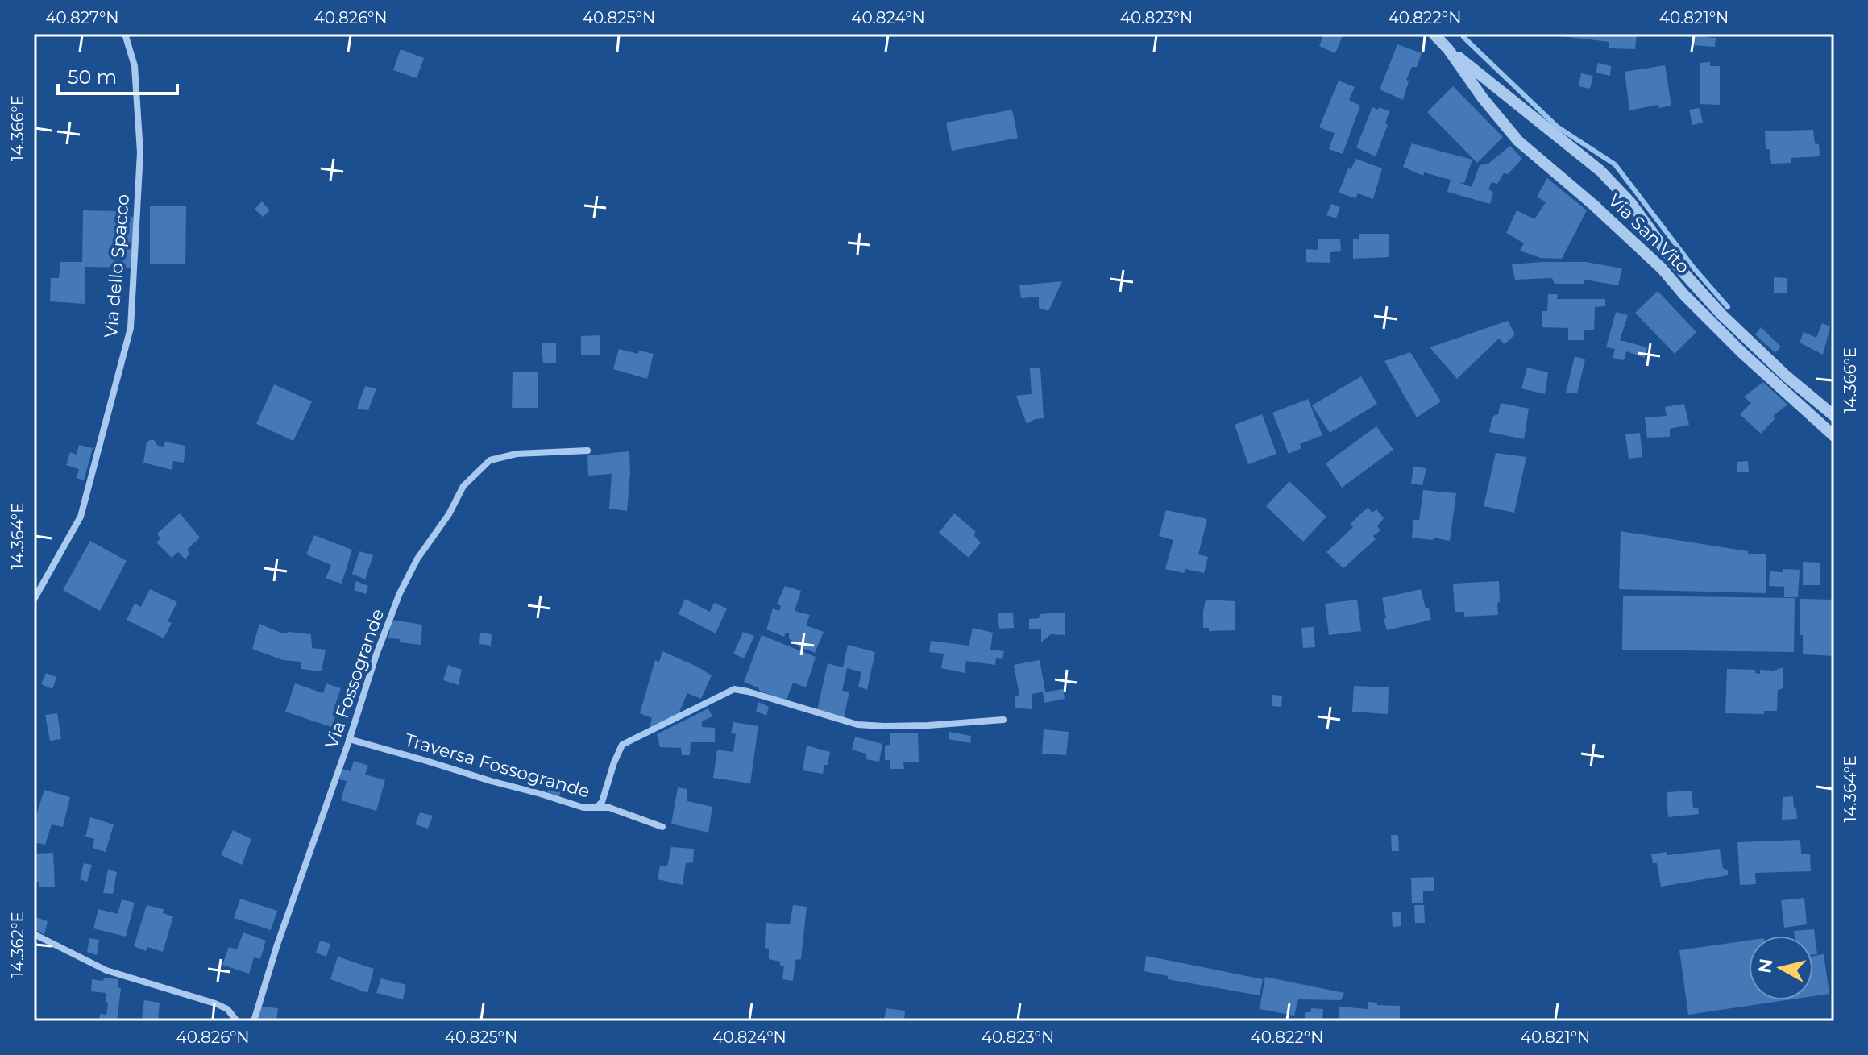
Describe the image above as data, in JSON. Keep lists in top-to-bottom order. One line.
{"streets":{"street":["Via San Vito","Via dello Spacco","Via Fossogrande","Traversa Fossogrande"]},"crossings":[["Via Fossogrande","Traversa Fossogrande"]],"scale_bar":"50 m","north":"left","coordinates":["40.827°N","40.826°N","40.825°N","40.824°N","40.823°N","40.822°N","40.821°N","14.366°E","14.364°E","14.362°E"]}
